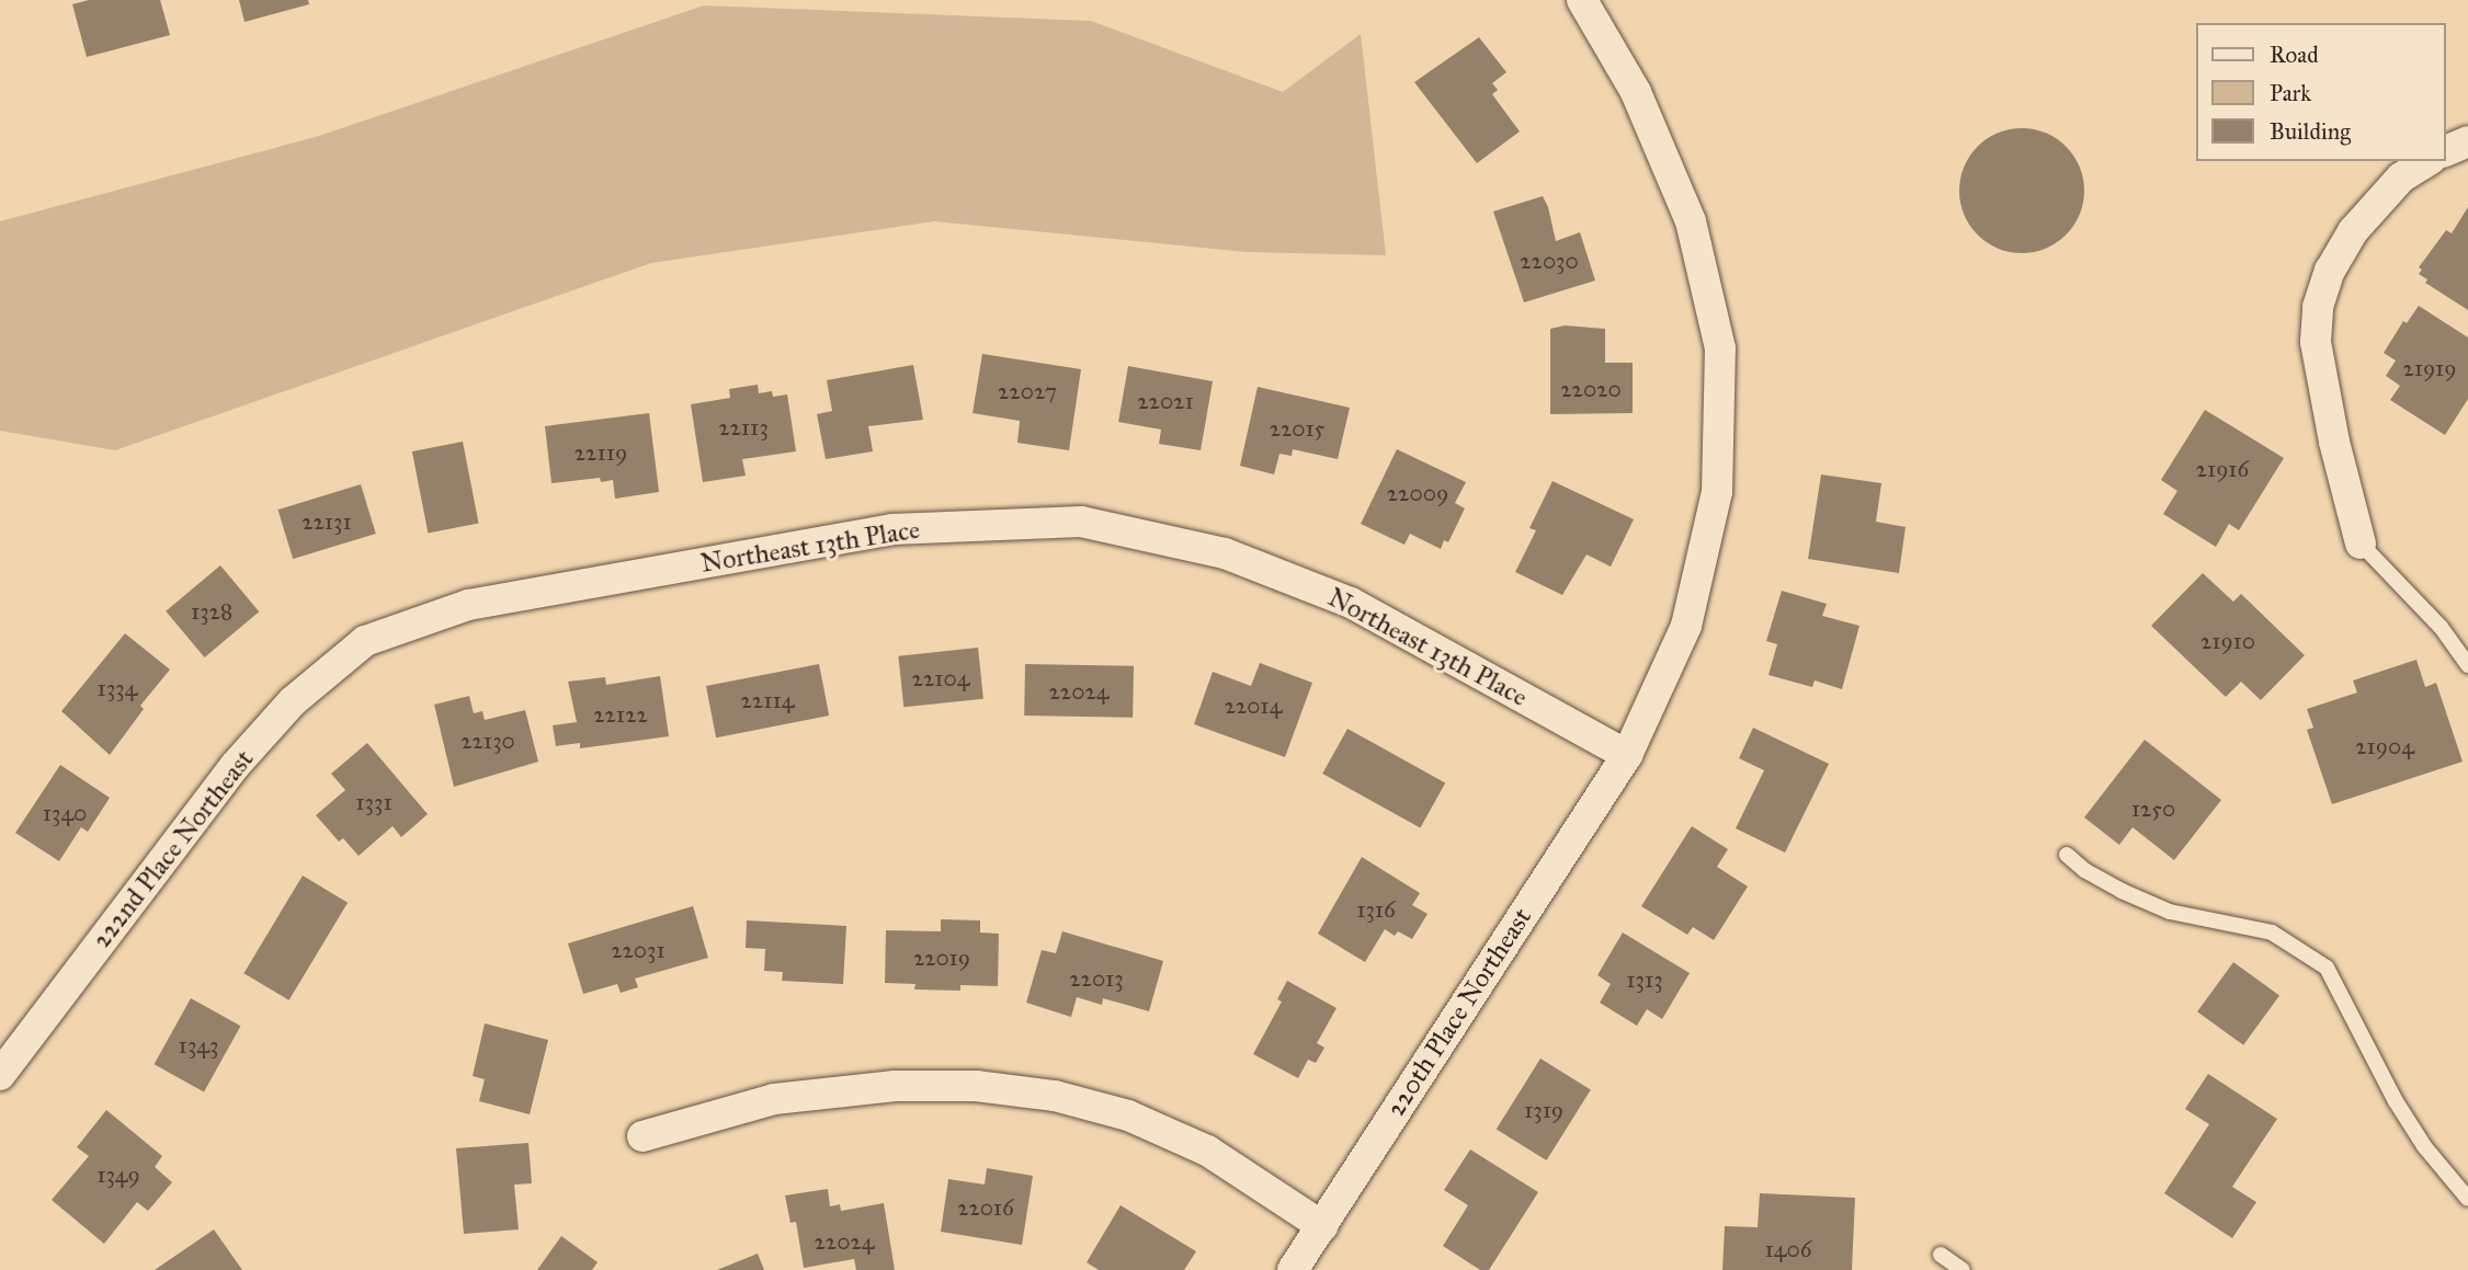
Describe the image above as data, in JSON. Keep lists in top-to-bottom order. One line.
{"streets":{"street":["Northeast 13th Place","222nd Place Northeast","220th Place Northeast"]},"crossings":[["Northeast 13th Place","222nd Place Northeast"],["Northeast 13th Place","220th Place Northeast"]],"house_numbers":["22030","21919","22020","22027","22021","22113","22015","22119","21916","22009","22131","1328","21910","22104","1334","22024","22114","22014","22122","22130","21904","1331","1250","1340","1316","22031","22019","22013","1313","1343","1319","1349","22016","22024","1406"],"legend":["Road","Park","Building"]}
